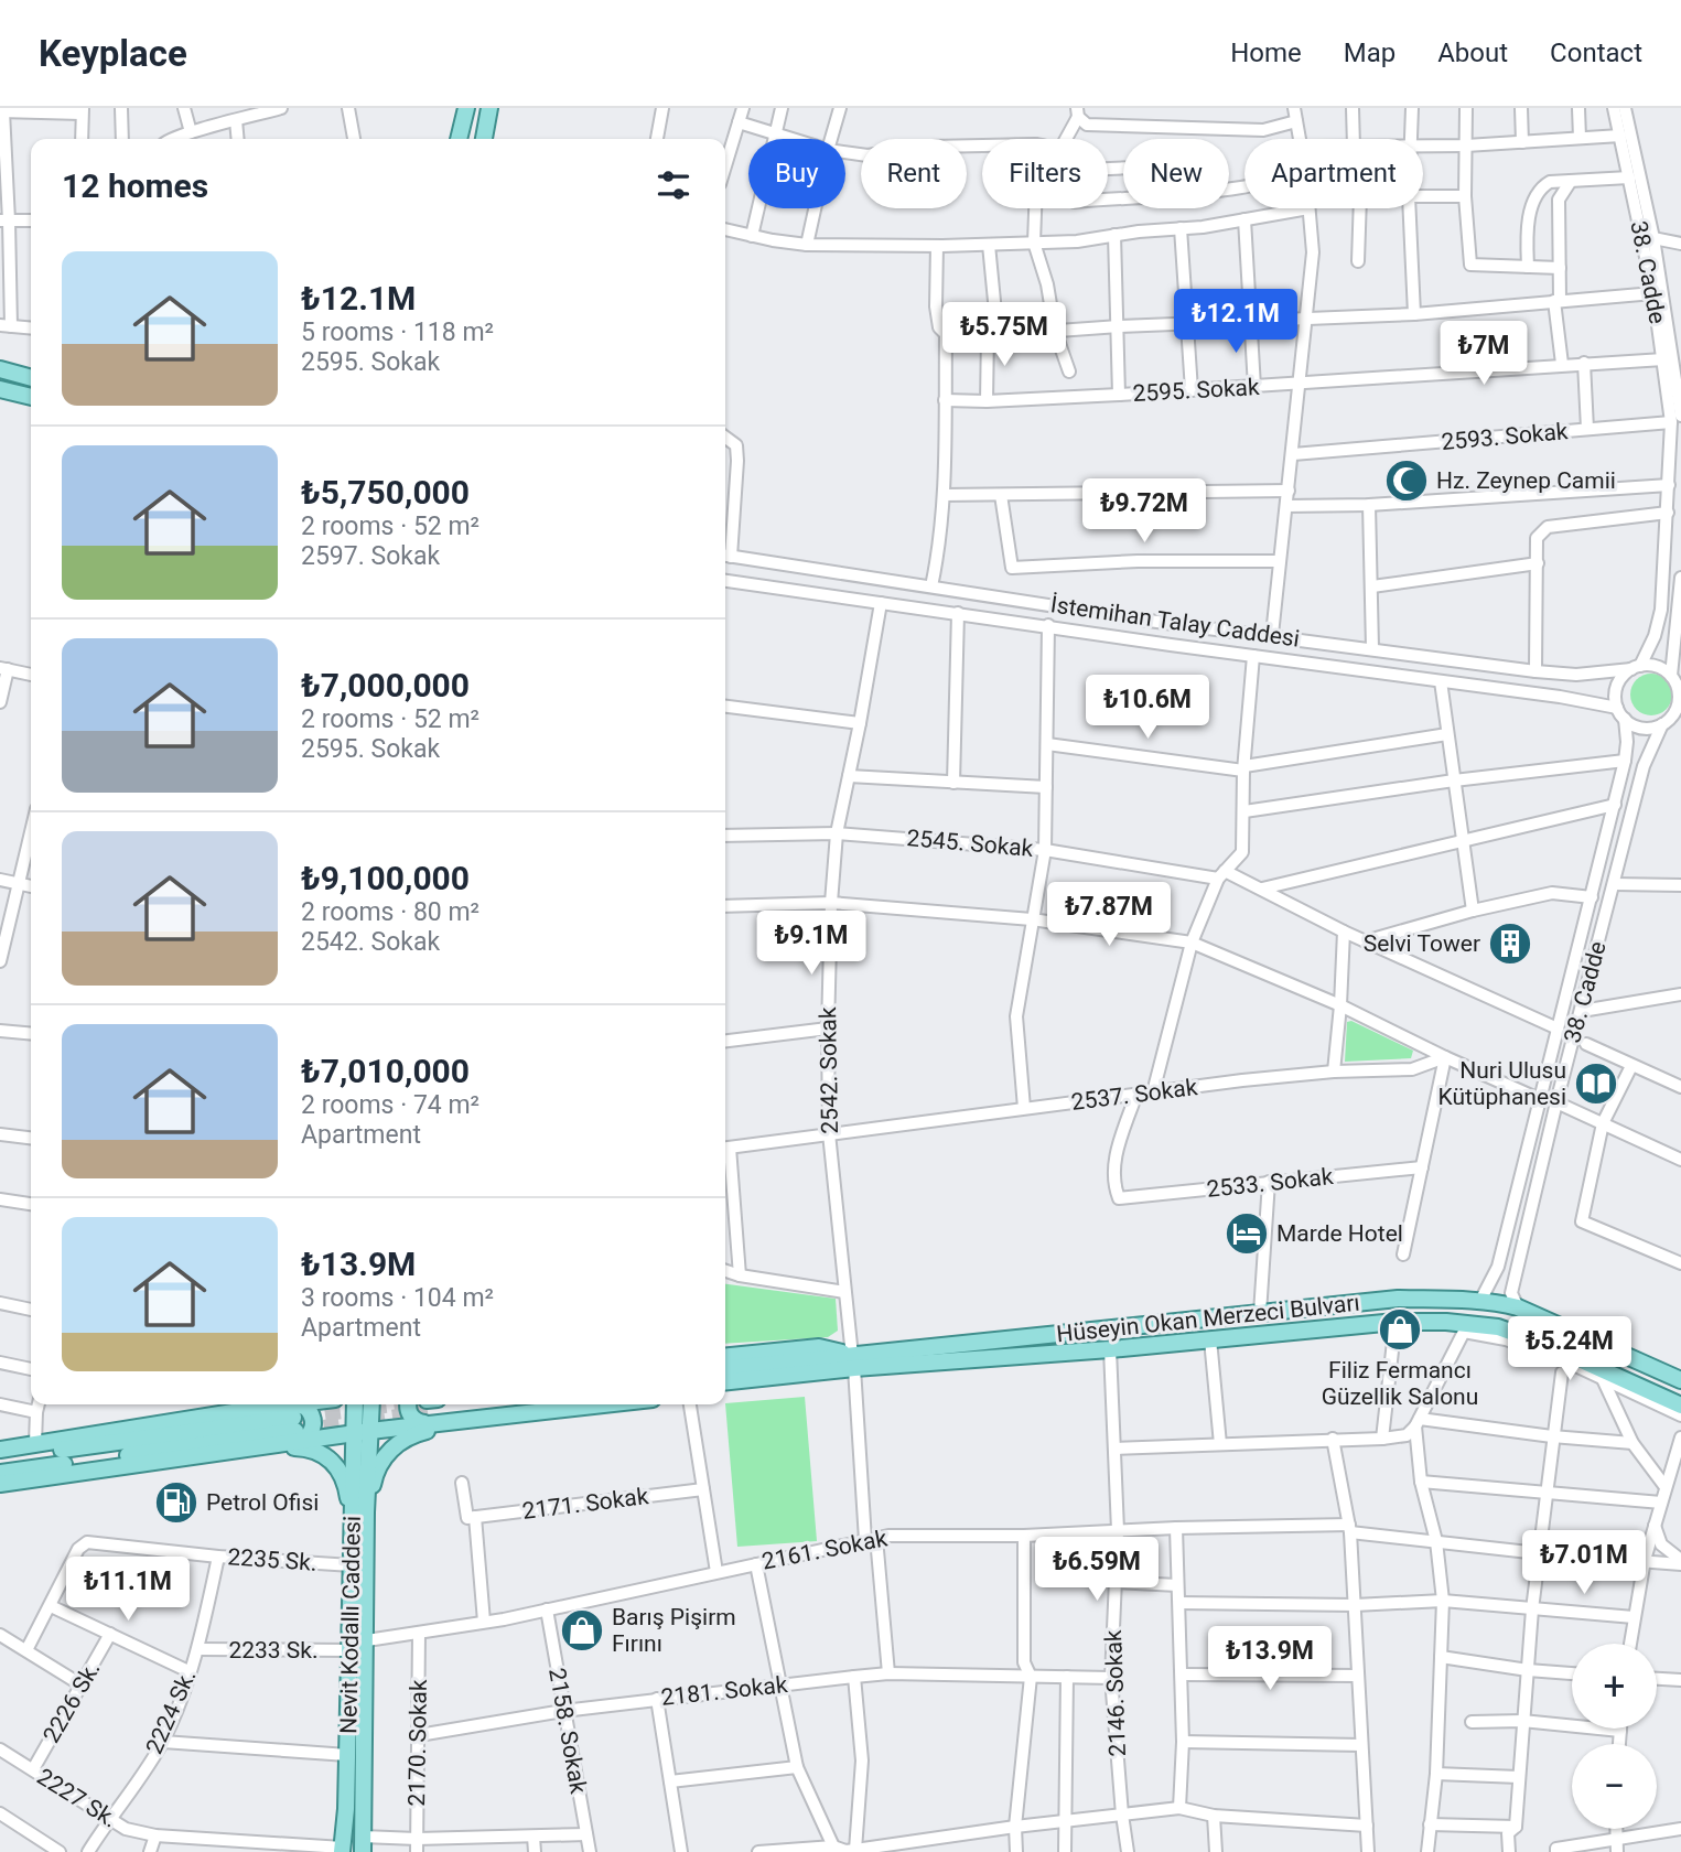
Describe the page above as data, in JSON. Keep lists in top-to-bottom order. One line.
{"streets":{"main road":["Hüseyin Okan Merzeci Bulvarı","Nevit Kodallı Caddesi"],"street":["38. Cadde","2595. Sokak","2593. Sokak","İstemihan Talay Caddesi","2545. Sokak","2542. Sokak","2537. Sokak","2533. Sokak","2171. Sokak","2161. Sokak","2235 Sk.","2233 Sk.","2181. Sokak","2146. Sokak","2226 Sk.","2224 Sk.","2158. Sokak","2170. Sokak","2227 Sk."]},"crossings":[["38. Cadde","2595. Sokak"],["38. Cadde","2593. Sokak"],["38. Cadde","İstemihan Talay Caddesi"],["38. Cadde","2545. Sokak"],["38. Cadde","Hüseyin Okan Merzeci Bulvarı"],["İstemihan Talay Caddesi","2542. Sokak"],["2545. Sokak","2542. Sokak"],["2542. Sokak","2537. Sokak"],["2542. Sokak","Hüseyin Okan Merzeci Bulvarı"],["2542. Sokak","2161. Sokak"],["2542. Sokak","2181. Sokak"],["2537. Sokak","2533. Sokak"],["Hüseyin Okan Merzeci Bulvarı","2146. Sokak"],["2161. Sokak","Nevit Kodallı Caddesi"],["2161. Sokak","2146. Sokak"],["2161. Sokak","2158. Sokak"],["2161. Sokak","2170. Sokak"],["2235 Sk.","Nevit Kodallı Caddesi"],["2235 Sk.","2224 Sk."],["Nevit Kodallı Caddesi","2233 Sk."],["Nevit Kodallı Caddesi","2227 Sk."],["2233 Sk.","2224 Sk."],["2181. Sokak","2146. Sokak"],["2181. Sokak","2158. Sokak"],["2181. Sokak","2170. Sokak"],["2226 Sk.","2227 Sk."],["2224 Sk.","2227 Sk."]],"places":{"mosque":["Hz. Zeynep Camii"],"building":["Selvi Tower"],"library":["Nuri Ulusu Kütüphanesi"],"hotel":["Marde Hotel"],"shop":["Filiz Fermancı Güzellik Salonu","Barış Pişirm Fırını"],"fuel station":["Petrol Ofisi"]},"page":{"header":"Keyplace","nav":["Home","Map","About","Contact"],"chip":["Buy","Rent","Filters","New","Apartment"],"heading":"12 homes","list":[{"name":"₺12.1M","note":"5 rooms · 118 m² · 2595. Sokak"},{"name":"₺5,750,000","note":"2 rooms · 52 m² · 2597. Sokak"},{"name":"₺7,000,000","note":"2 rooms · 52 m² · 2595. Sokak"},{"name":"₺9,100,000","note":"2 rooms · 80 m² · 2542. Sokak"},{"name":"₺7,010,000","note":"2 rooms · 74 m² · Apartment"},{"name":"₺13.9M","note":"3 rooms · 104 m² · Apartment"}],"price":["₺12.1M","₺5.75M","₺7M","₺9.72M","₺10.6M","₺7.87M","₺9.1M","₺5.24M","₺7.01M","₺6.59M","₺11.1M","₺13.9M"],"map_buttons":["+","−"]}}
